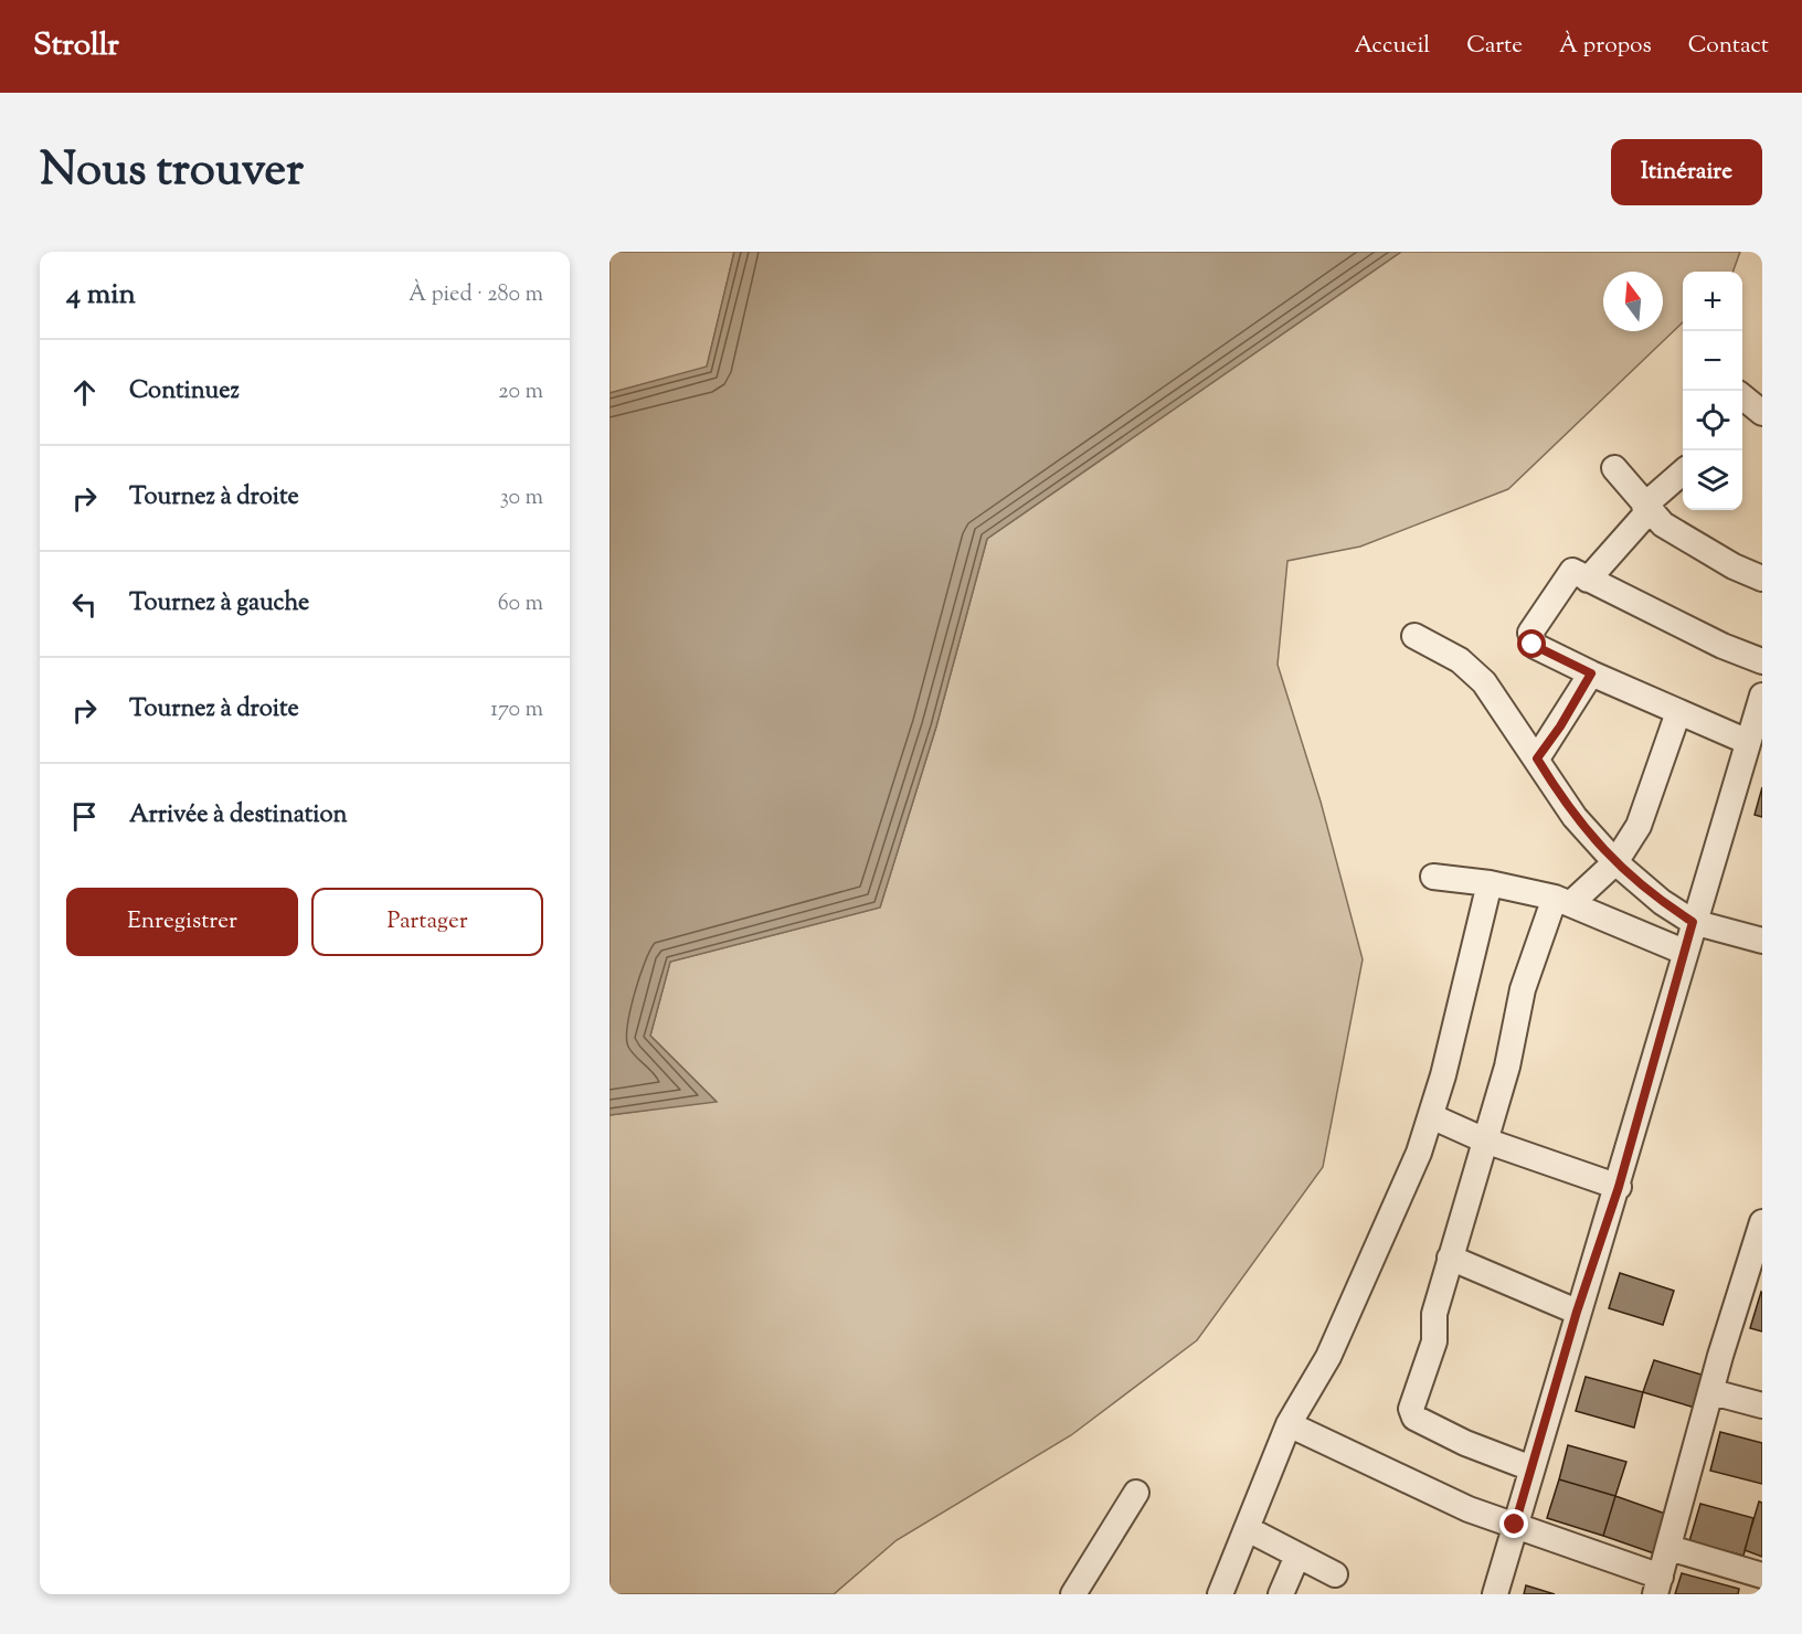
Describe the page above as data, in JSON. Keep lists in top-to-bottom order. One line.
{"north":"top","page":{"header":"Strollr","nav":["Accueil","Carte","À propos","Contact"],"title":"Nous trouver","buttons":["Itinéraire",["Enregistrer","Partager"]],"heading":["4 min","À pied · 280 m"],"map_buttons":["+","−"],"list":[["Continuez","20 m"],["Tournez à droite","30 m"],["Tournez à gauche","60 m"],["Tournez à droite","170 m"],"Arrivée à destination"]}}
